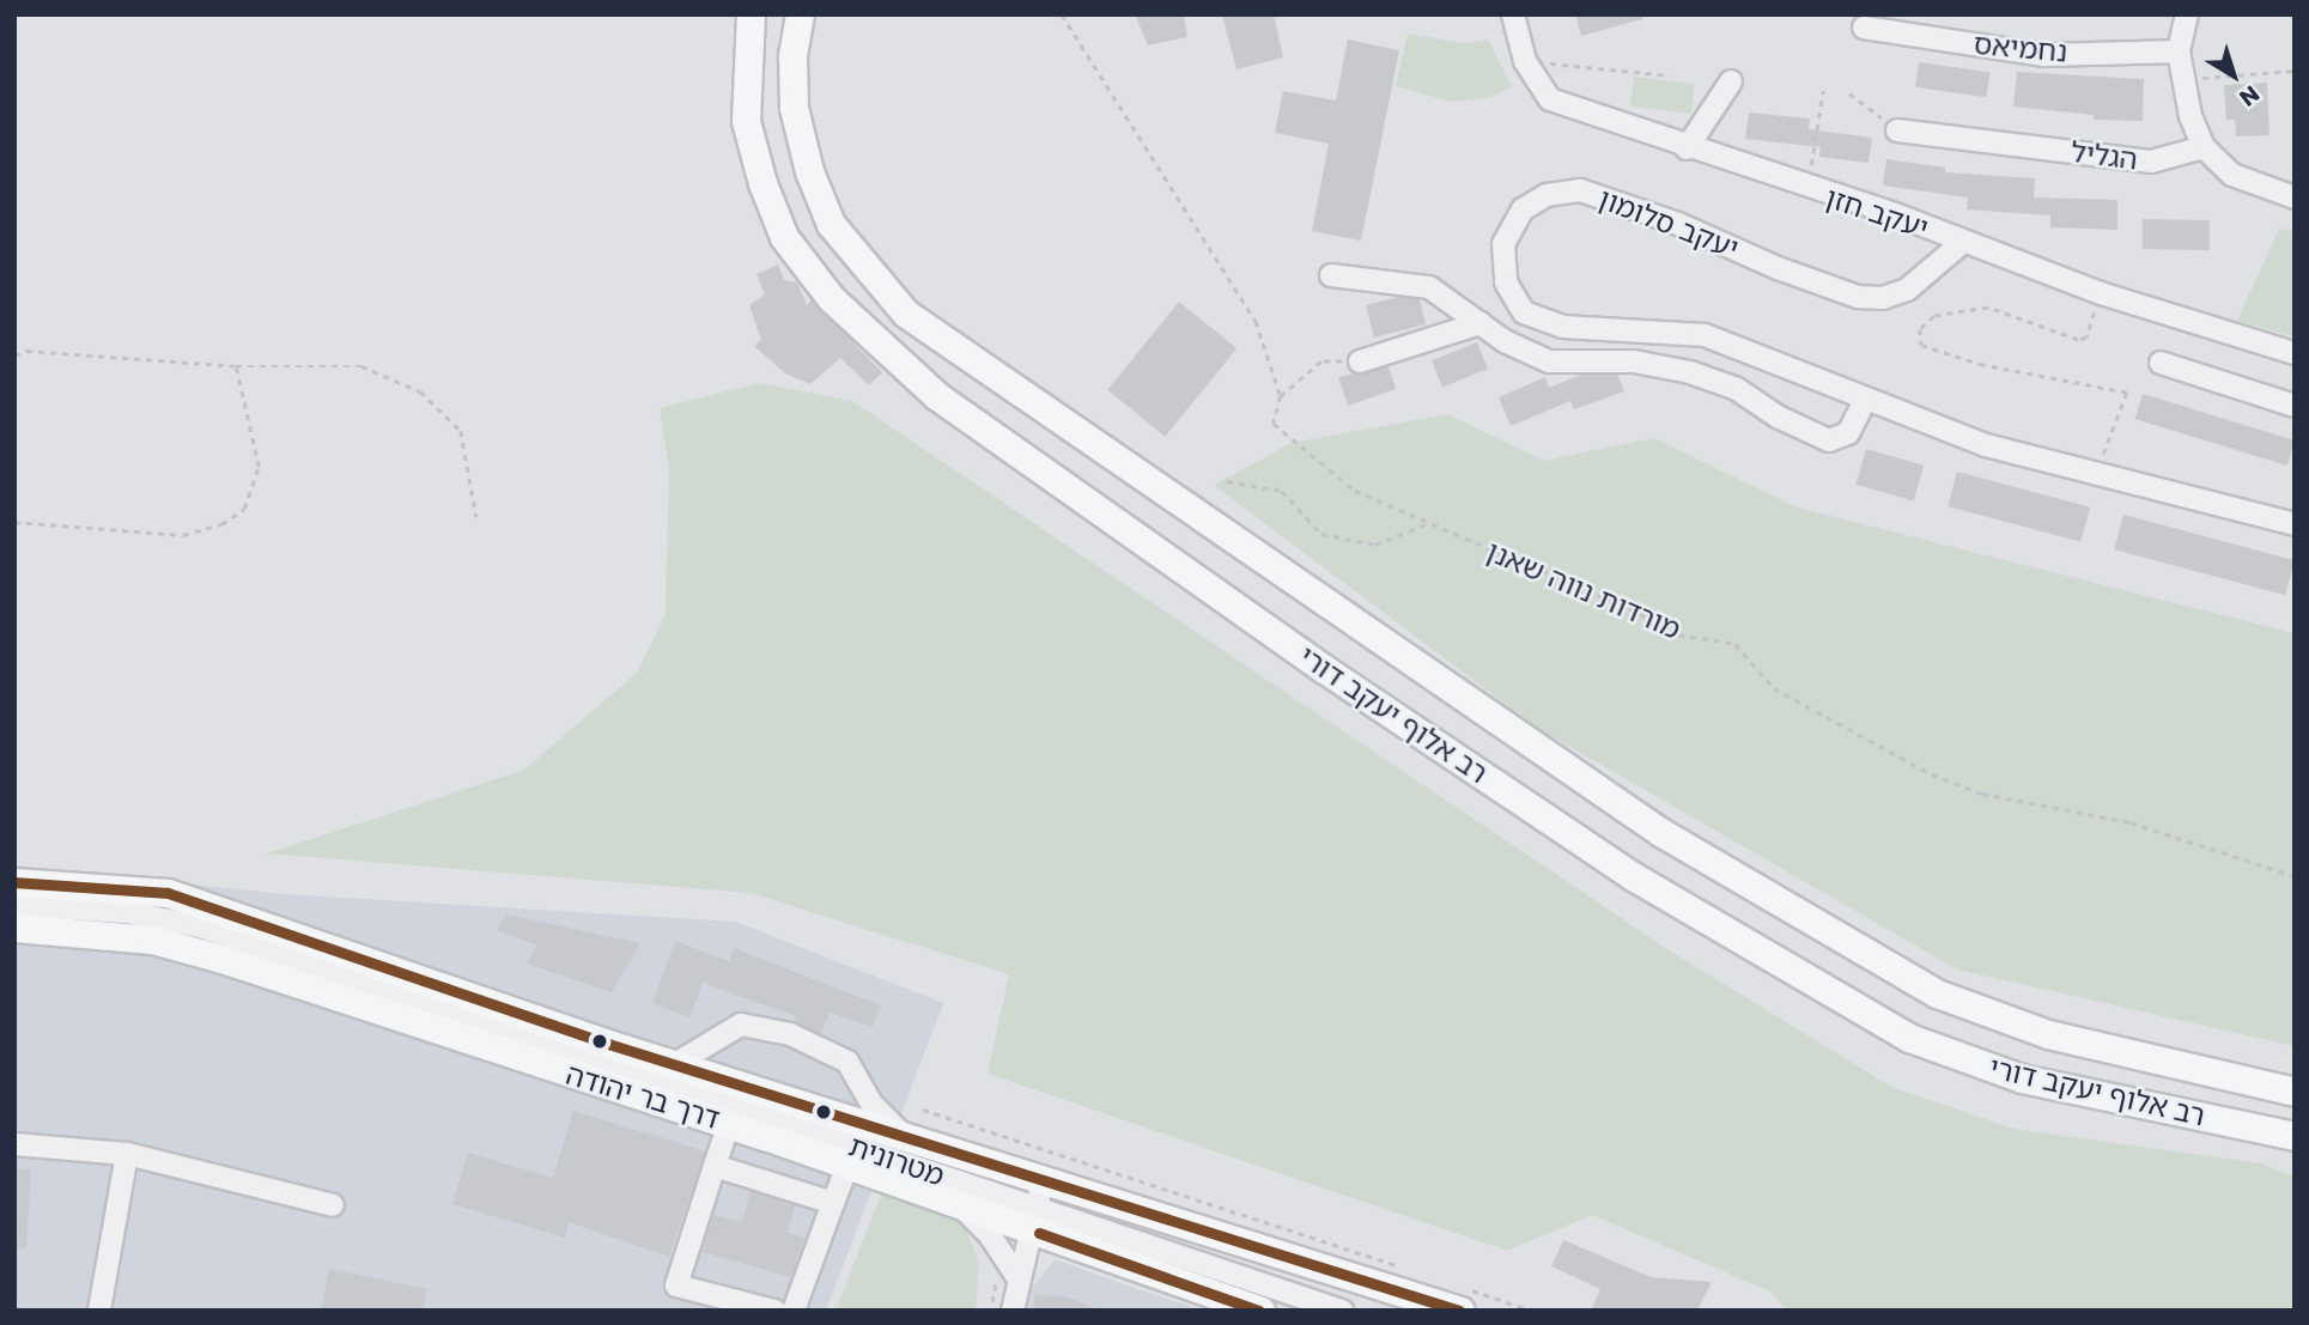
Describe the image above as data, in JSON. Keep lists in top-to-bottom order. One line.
{"streets":{"main road":["רב אלוף יעקב דורי","דרך בר יהודה"],"street":["נחמיאס","הגליל","יעקב חזן","יעקב סלומון","מטרונית"],"path":["מורדות נווה שאנן"]},"crossings":[["יעקב חזן","יעקב סלומון"],["דרך בר יהודה","מטרונית"]],"north":"bottom right"}
